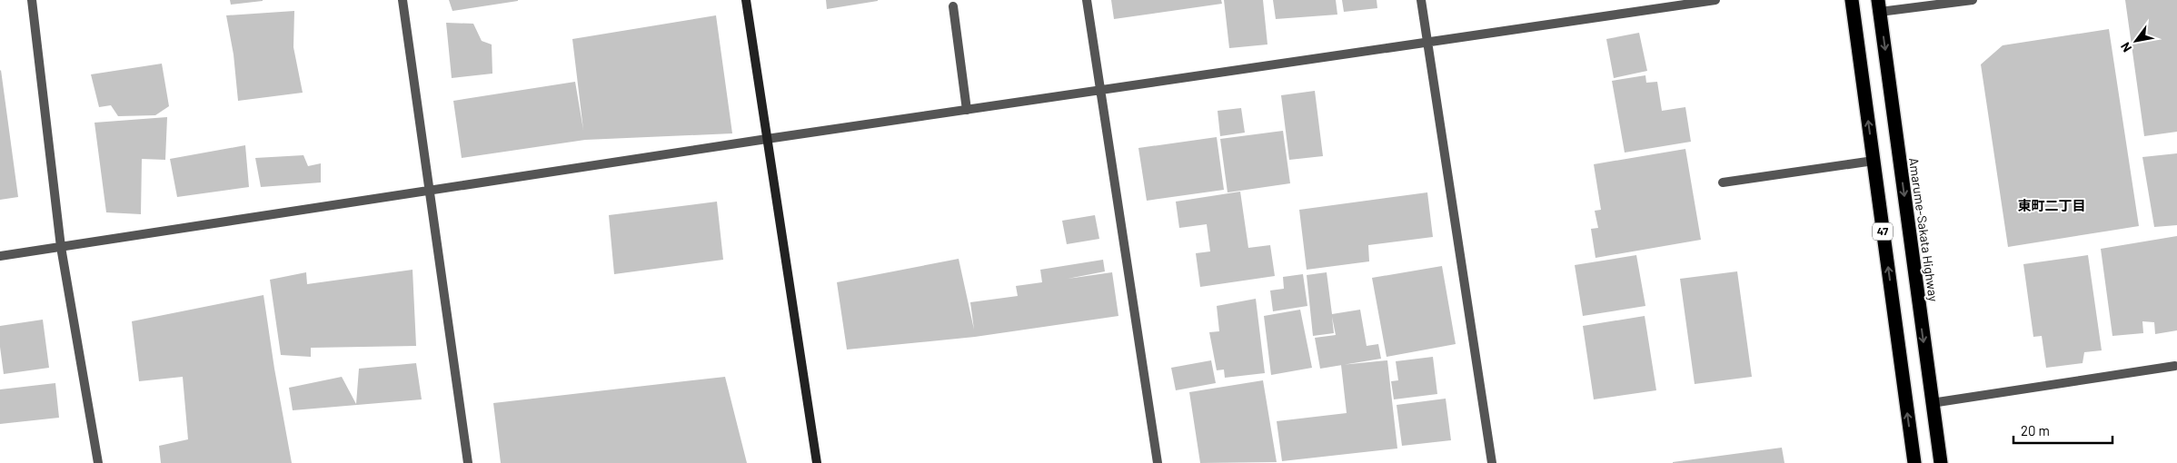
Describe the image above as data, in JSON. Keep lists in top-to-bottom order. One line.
{"streets":{"highway":["Amarume-Sakata Highway","47"]},"districts":["東町二丁目"],"scale_bar":"20 m","north":"bottom left"}
